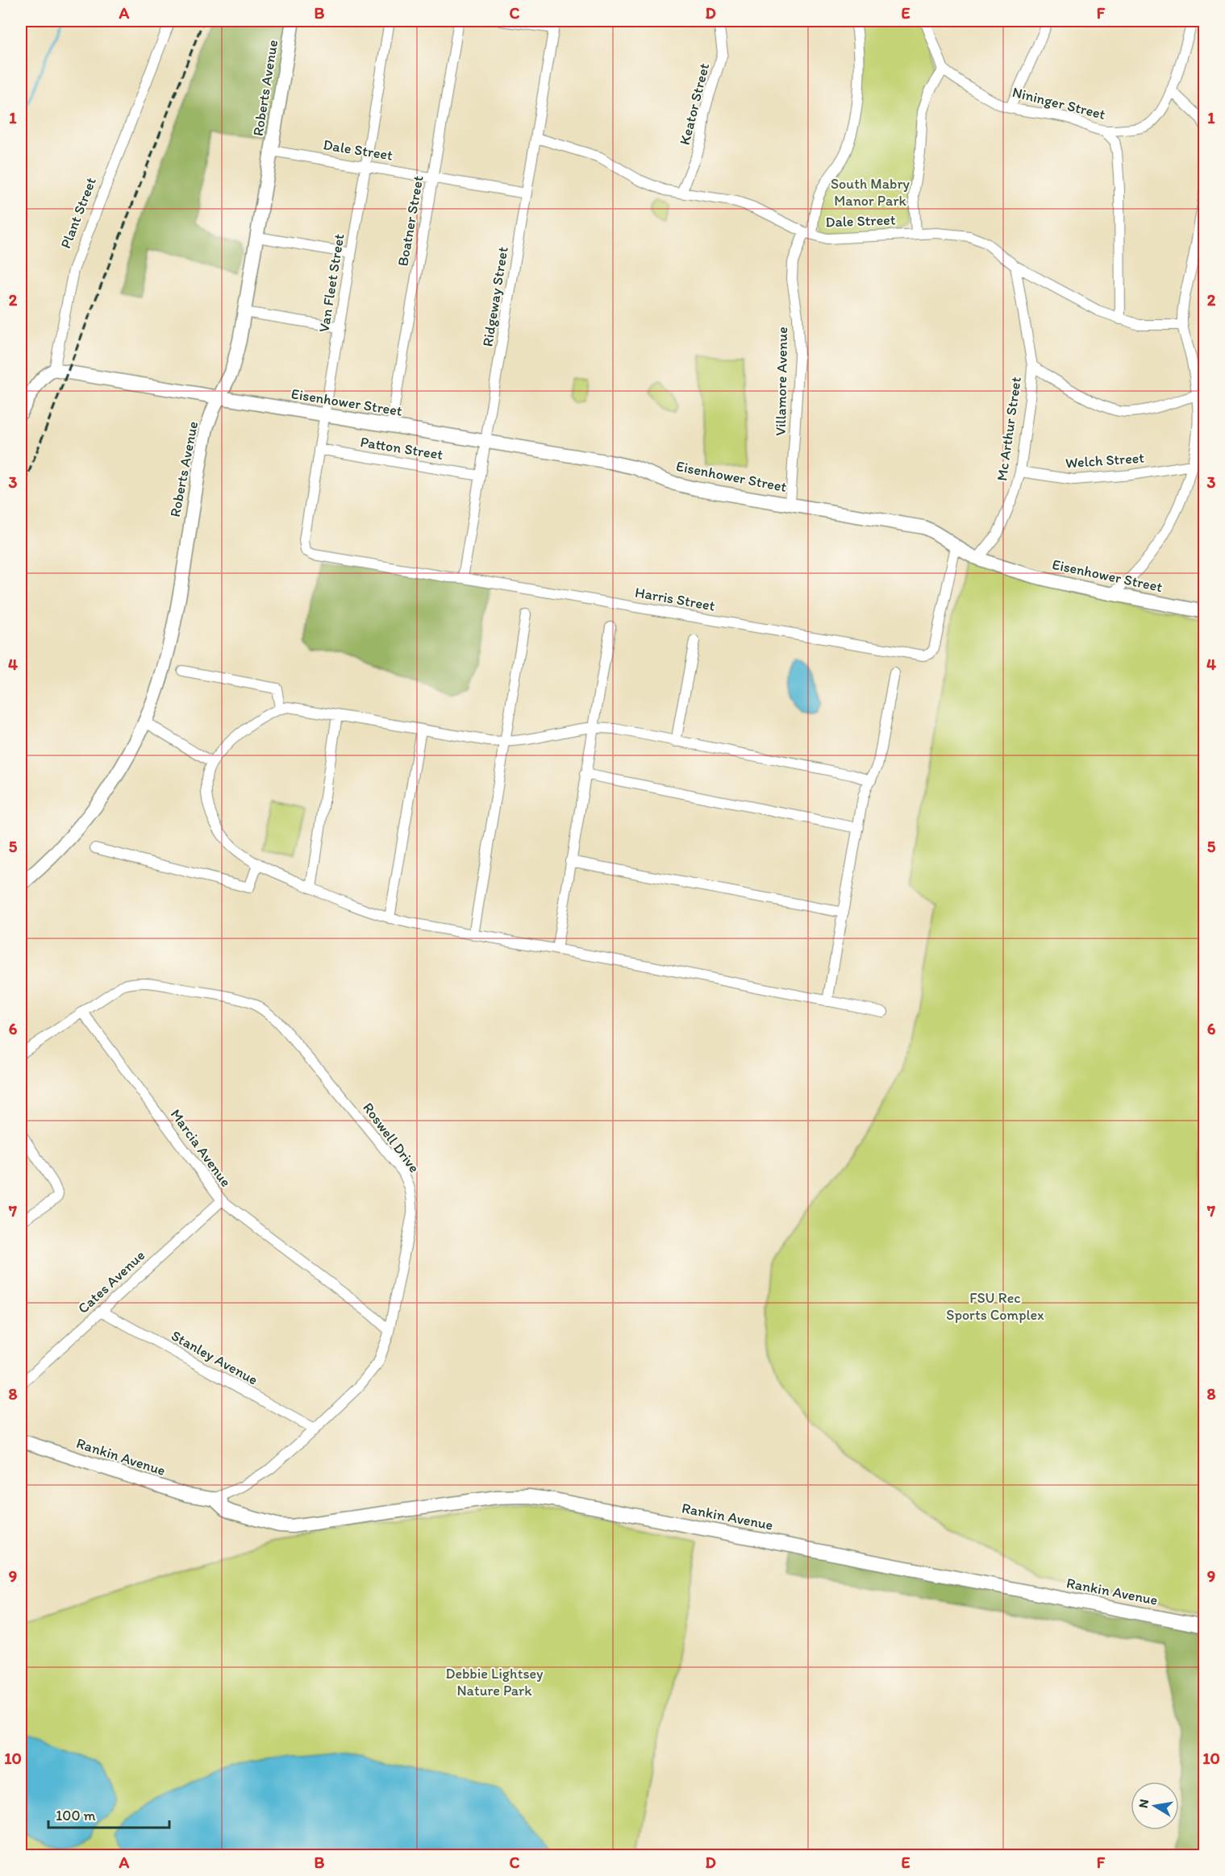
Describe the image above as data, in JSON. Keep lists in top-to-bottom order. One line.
{"streets":{"street":["Roberts Avenue","Nininger Street","Keator Street","Dale Street","Plant Street","Boatner Street","Van Fleet Street","Ridgeway Street","Villamore Avenue","Eisenhower Street","Mc Arthur Street","Patton Street","Welch Street","Harris Street","Roswell Drive","Marcia Avenue","Cates Avenue","Stanley Avenue","Rankin Avenue"]},"crossings":[["Roberts Avenue","Dale Street"],["Roberts Avenue","Eisenhower Street"],["Keator Street","Dale Street"],["Dale Street","Boatner Street"],["Dale Street","Van Fleet Street"],["Dale Street","Ridgeway Street"],["Dale Street","Villamore Avenue"],["Dale Street","Mc Arthur Street"],["Plant Street","Eisenhower Street"],["Boatner Street","Eisenhower Street"],["Van Fleet Street","Eisenhower Street"],["Van Fleet Street","Patton Street"],["Van Fleet Street","Harris Street"],["Ridgeway Street","Eisenhower Street"],["Ridgeway Street","Patton Street"],["Ridgeway Street","Harris Street"],["Villamore Avenue","Eisenhower Street"],["Eisenhower Street","Mc Arthur Street"],["Eisenhower Street","Harris Street"],["Mc Arthur Street","Welch Street"],["Roswell Drive","Marcia Avenue"],["Roswell Drive","Stanley Avenue"],["Roswell Drive","Rankin Avenue"],["Marcia Avenue","Cates Avenue"],["Cates Avenue","Stanley Avenue"]],"parks":["South Mabry Manor Park","FSU Rec Sports Complex","Debbie Lightsey Nature Park"],"scale_bar":"100 m","north":"left","grid":{"columns":["A","B","C","D","E","F"],"rows":["1","2","3","4","5","6","7","8","9","10"]}}
